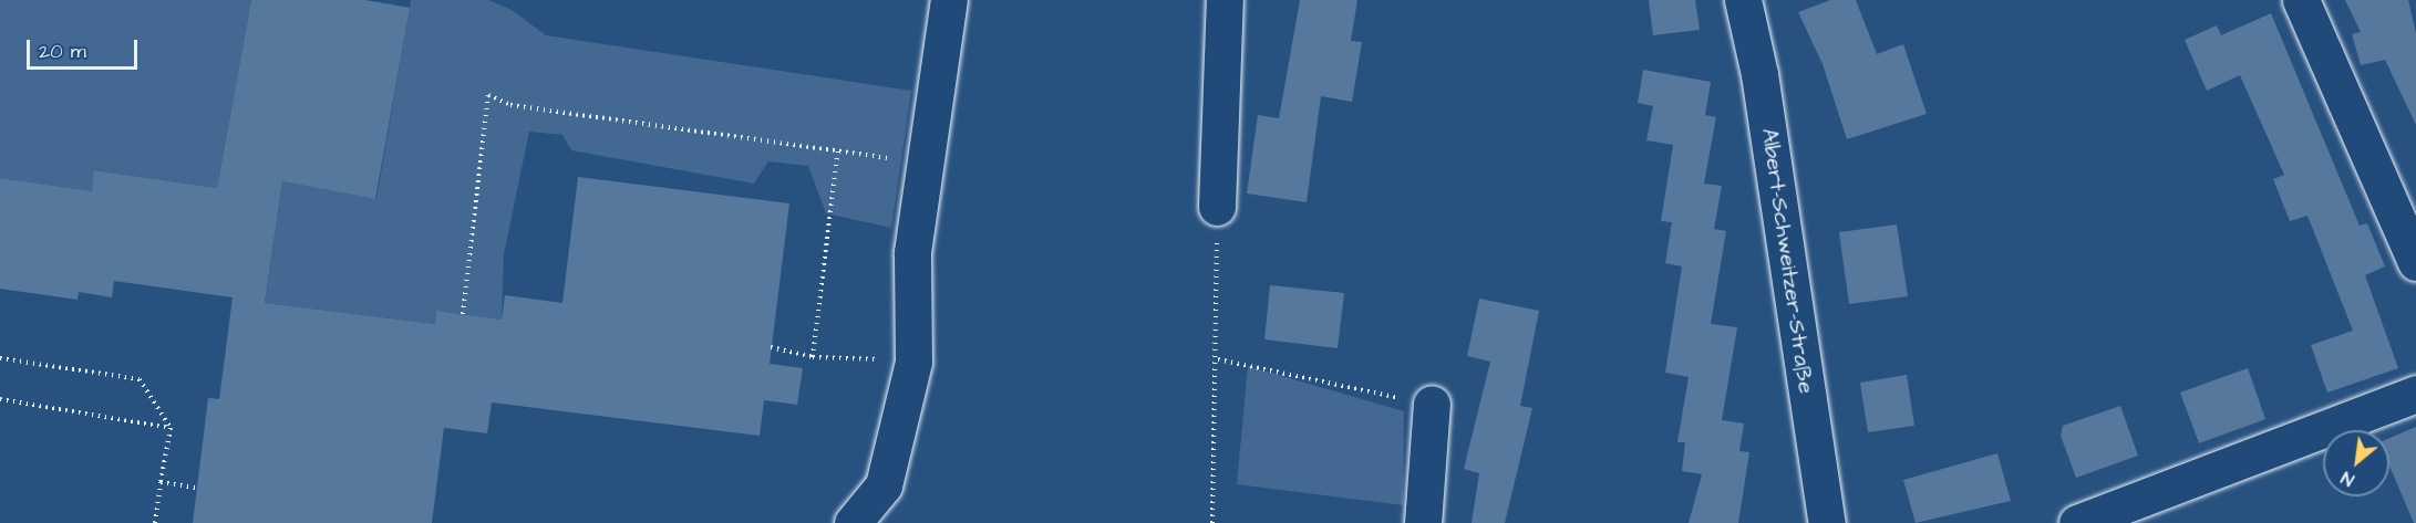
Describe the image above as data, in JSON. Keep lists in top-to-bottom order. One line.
{"streets":{"street":["Albert-Schweitzer-Straße"]},"scale_bar":"20 m","north":"bottom left"}
